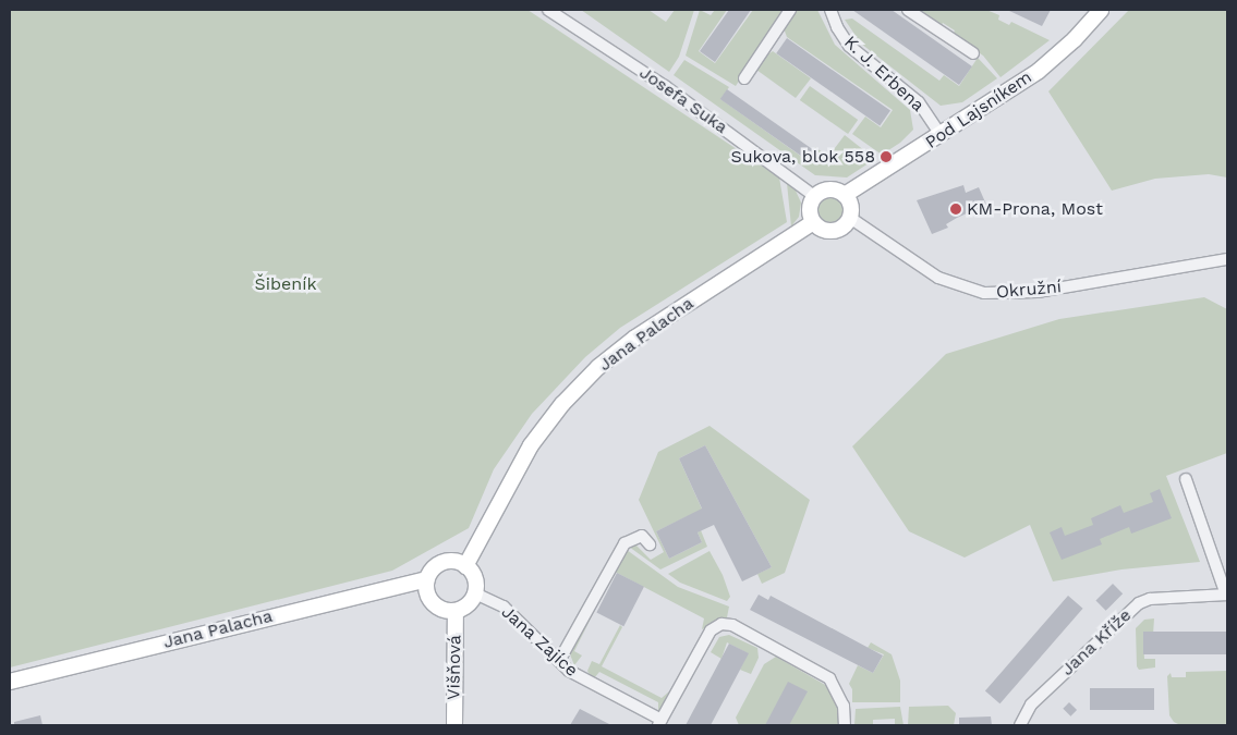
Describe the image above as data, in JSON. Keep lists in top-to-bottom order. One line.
{"streets":{"street":["K. J. Erbena","Josefa Suka","Pod Lajsníkem","Okružní","Jana Palacha","Jana Zajíce","Jana Kříže","Višňová"]},"crossings":[["K. J. Erbena","Pod Lajsníkem"],["Josefa Suka","Pod Lajsníkem"],["Josefa Suka","Okružní"],["Josefa Suka","Jana Palacha"],["Pod Lajsníkem","Okružní"],["Pod Lajsníkem","Jana Palacha"],["Okružní","Jana Palacha"],["Jana Palacha","Jana Zajíce"],["Jana Palacha","Višňová"],["Jana Zajíce","Višňová"]],"parks":["Šibeník"],"places":["Sukova, blok 558","KM-Prona, Most"]}
